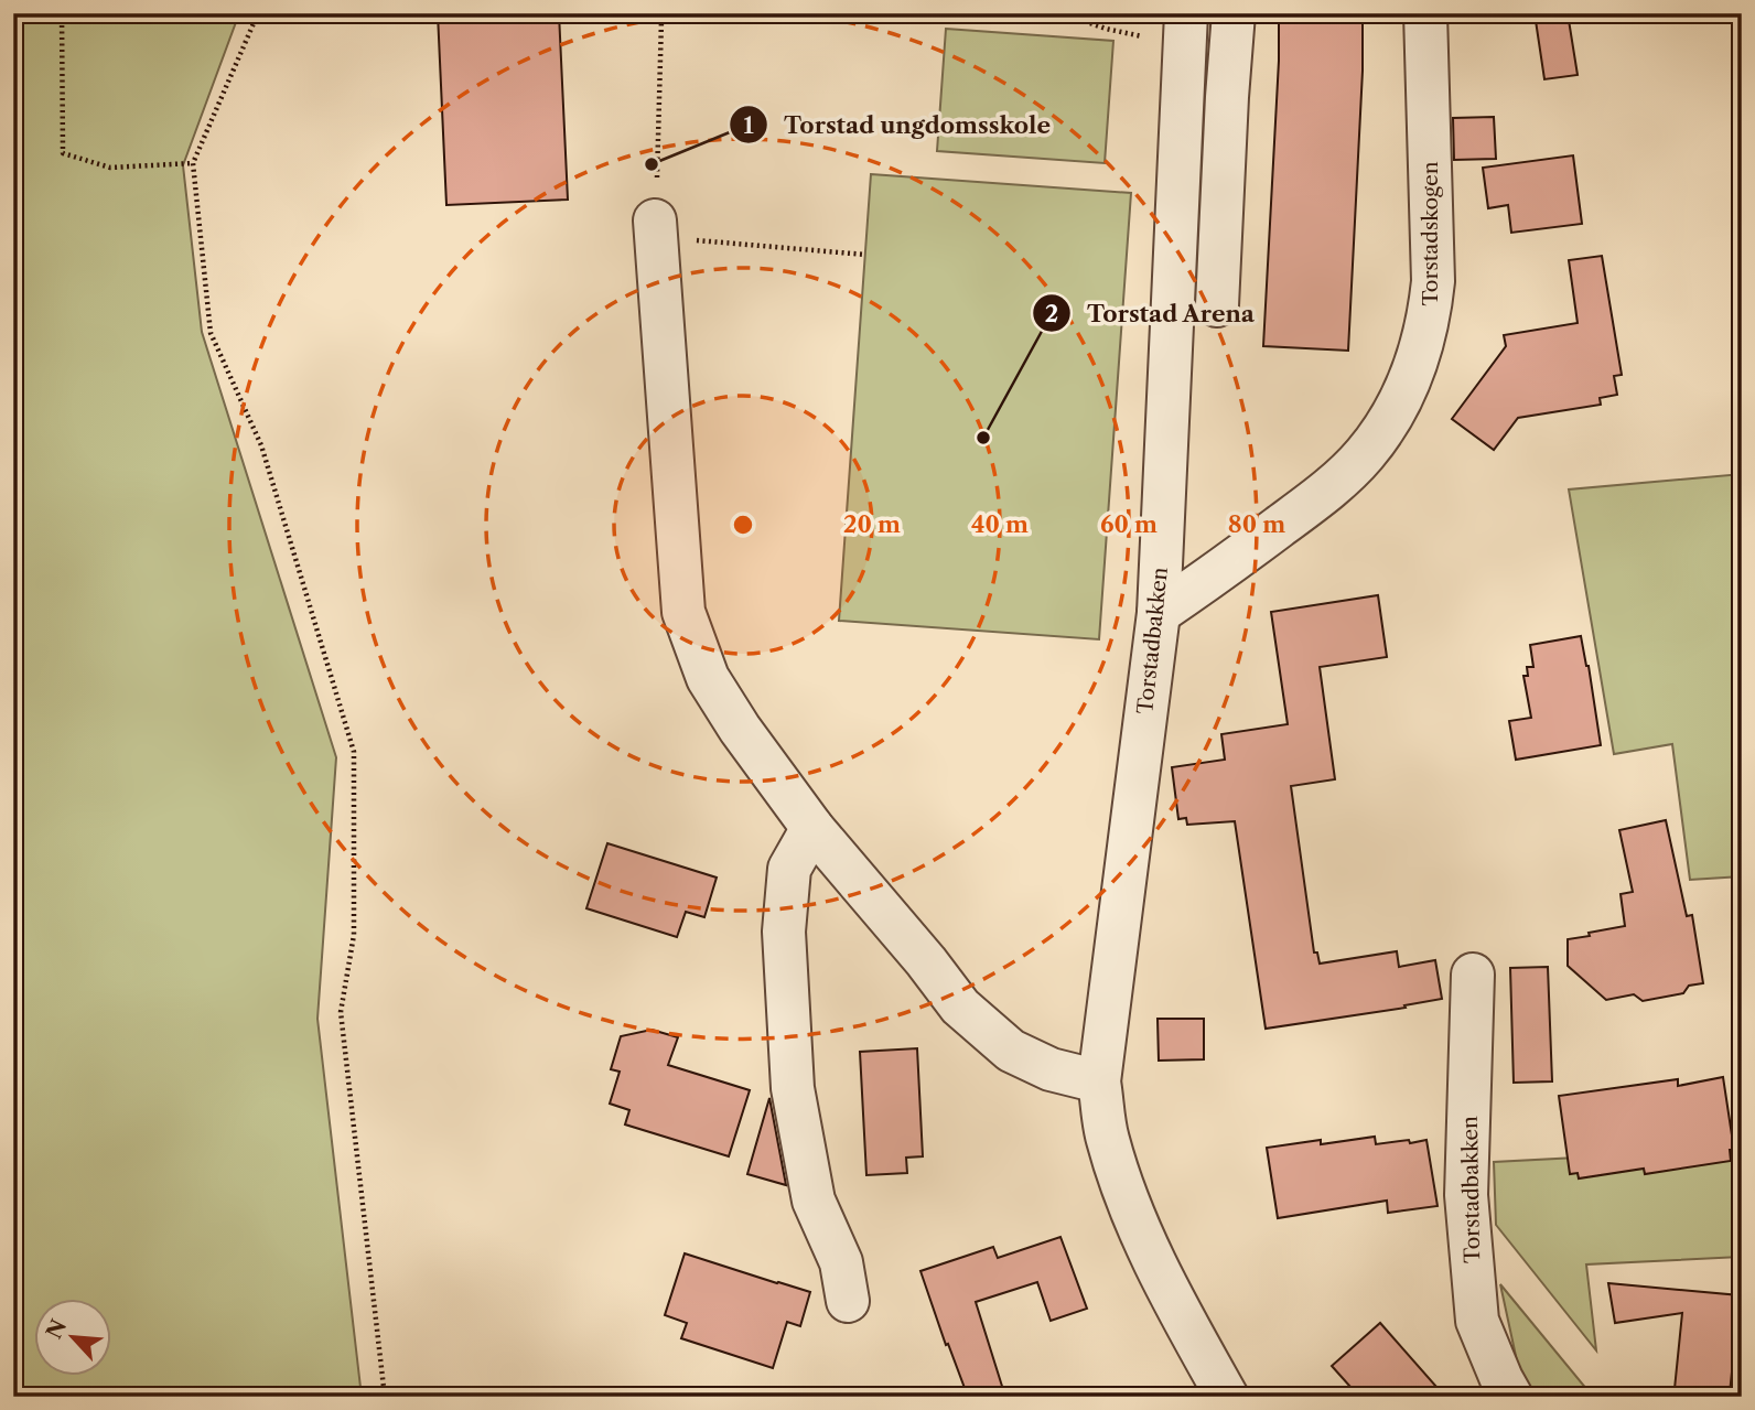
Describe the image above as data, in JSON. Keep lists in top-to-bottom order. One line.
{"streets":{"street":["Torstadskogen","Torstadbakken"]},"crossings":[["Torstadskogen","Torstadbakken"]],"places":["Torstad ungdomsskole","Torstad Arena"],"north":"top left","rings":["20 m","40 m","60 m","80 m"]}
